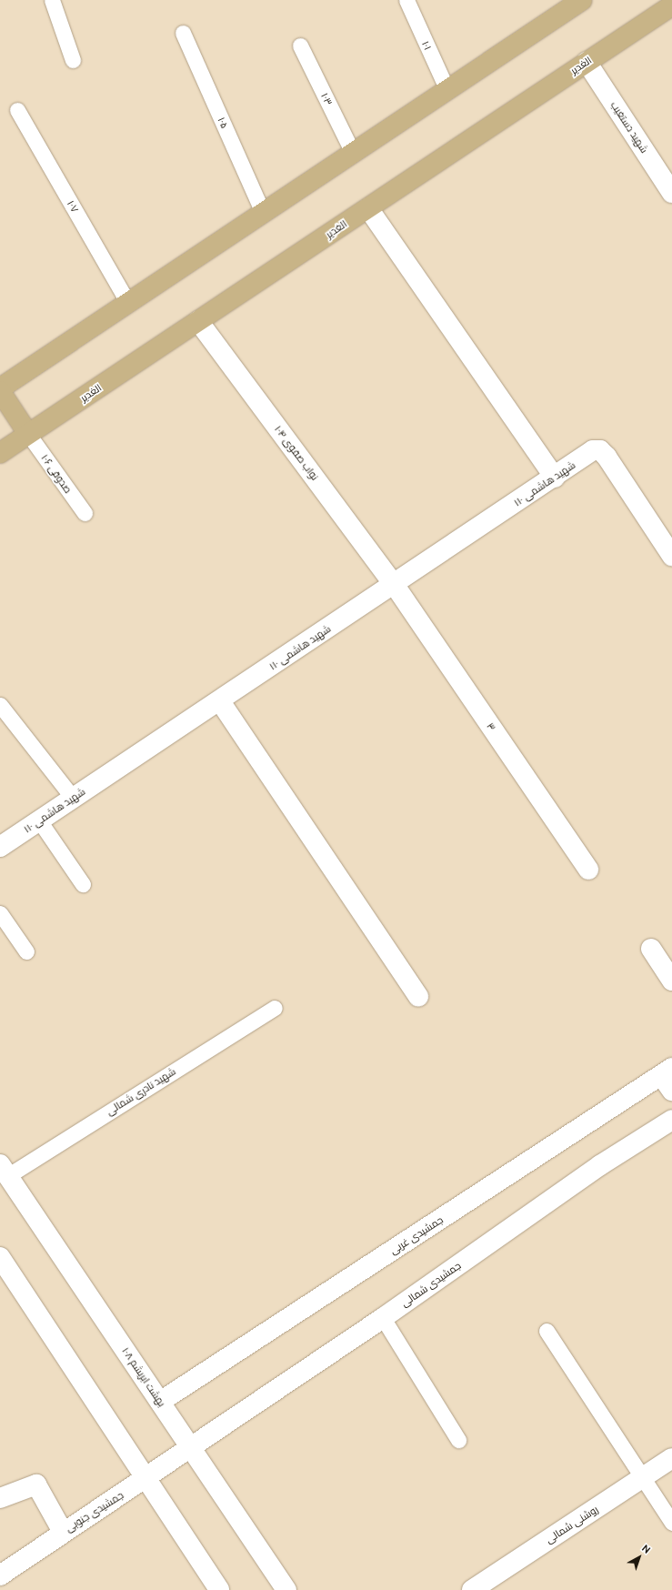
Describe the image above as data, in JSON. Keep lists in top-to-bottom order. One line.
{"streets":{"main road":["الغدیر"],"street":["شهید دستغیب","نواب صفوی ۱۰۴","شهید هاشمی ۱۱۰","۳","جمشیدی غربی","جمشیدی شمالی","بهشت ابریشم ۱۰۸","جمشیدی جنوبی","روشنی شمالی"],"lane":["۱۰۱","۱۰۳","۱۰۵","۱۰۷","صدوقی ۱۰۶","شهید نادری شمالی"]},"crossings":[["الغدیر","شهید دستغیب"],["الغدیر","نواب صفوی ۱۰۴"],["الغدیر","صدوقی ۱۰۶"],["نواب صفوی ۱۰۴","شهید هاشمی ۱۱۰"],["نواب صفوی ۱۰۴","۳"],["شهید هاشمی ۱۱۰","۳"],["شهید نادری شمالی","بهشت ابریشم ۱۰۸"],["جمشیدی غربی","بهشت ابریشم ۱۰۸"],["جمشیدی شمالی","بهشت ابریشم ۱۰۸"],["جمشیدی شمالی","جمشیدی جنوبی"],["بهشت ابریشم ۱۰۸","جمشیدی جنوبی"]],"north":"top right"}
